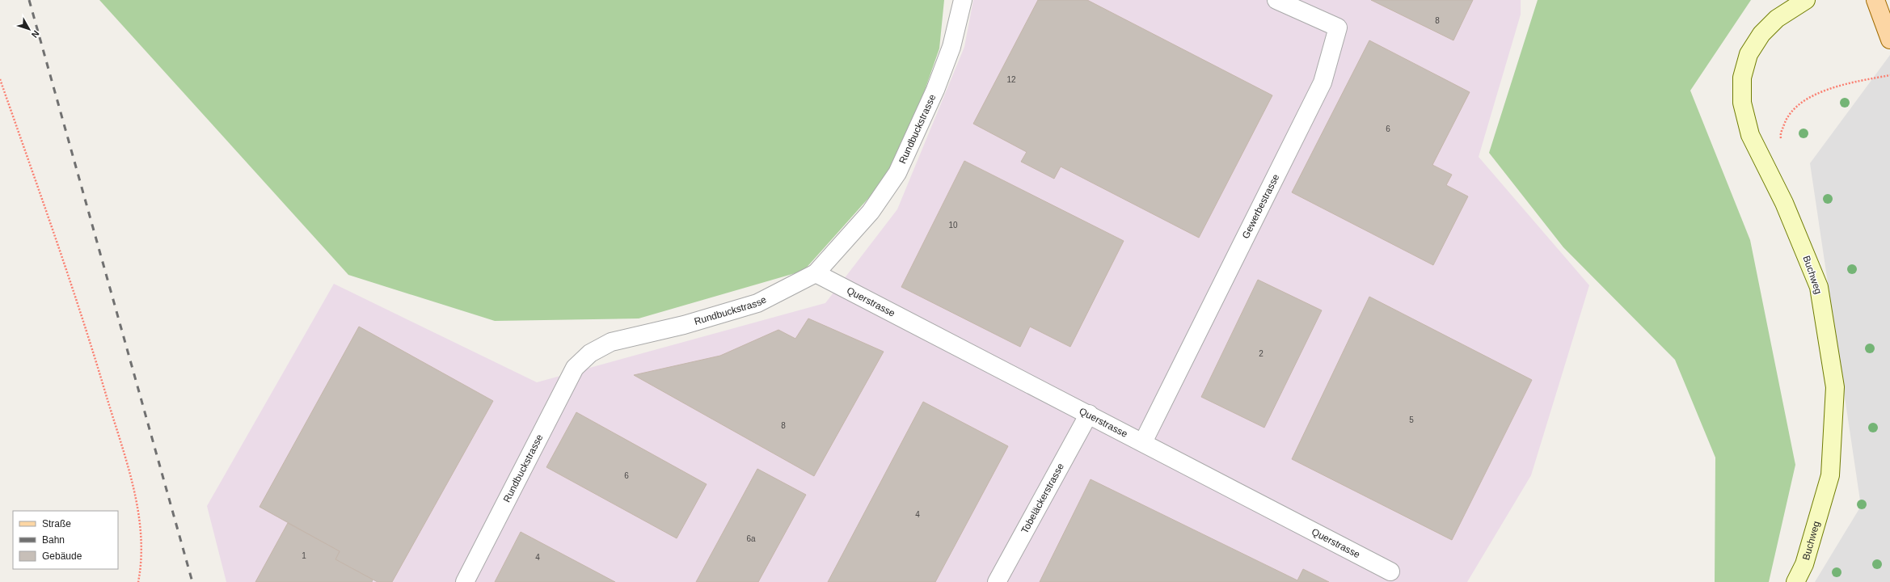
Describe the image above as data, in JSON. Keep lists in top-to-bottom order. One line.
{"streets":{"street":["Rundbuckstrasse","Gewerbestrasse","Buchweg","Querstrasse","Tobeläckerstrasse"]},"crossings":[["Rundbuckstrasse","Querstrasse"],["Gewerbestrasse","Querstrasse"],["Querstrasse","Tobeläckerstrasse"]],"house_numbers":["8","12","6","10","2","5","8","6","4","6a","1","4"],"legend":["Straße","Bahn","Gebäude"],"north":"bottom right"}
